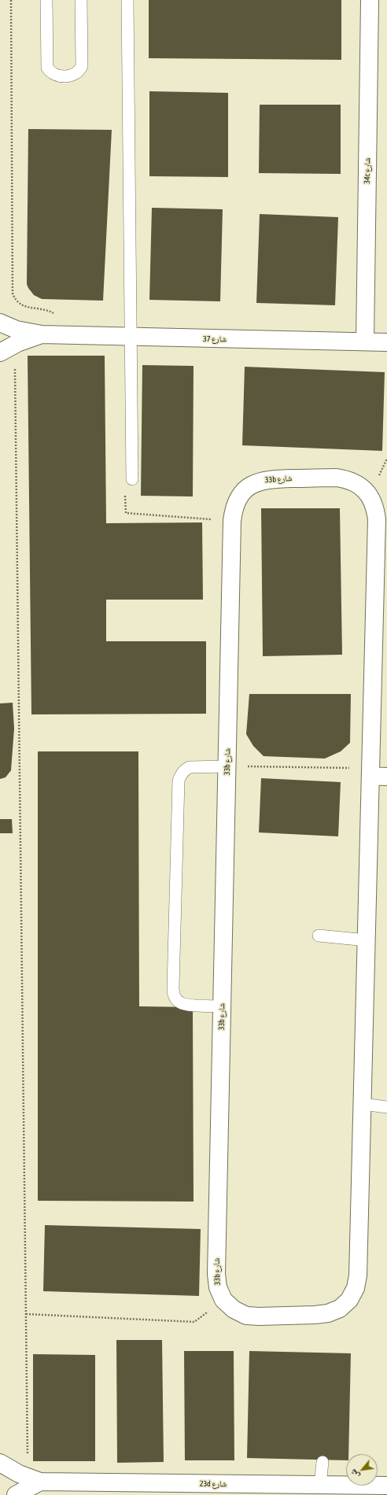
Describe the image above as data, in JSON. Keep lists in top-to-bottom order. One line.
{"streets":{"street":["34c شارع","شارع 37","33b شارع","23d شارع"]},"crossings":[["34c شارع","شارع 37"]],"north":"bottom left"}
